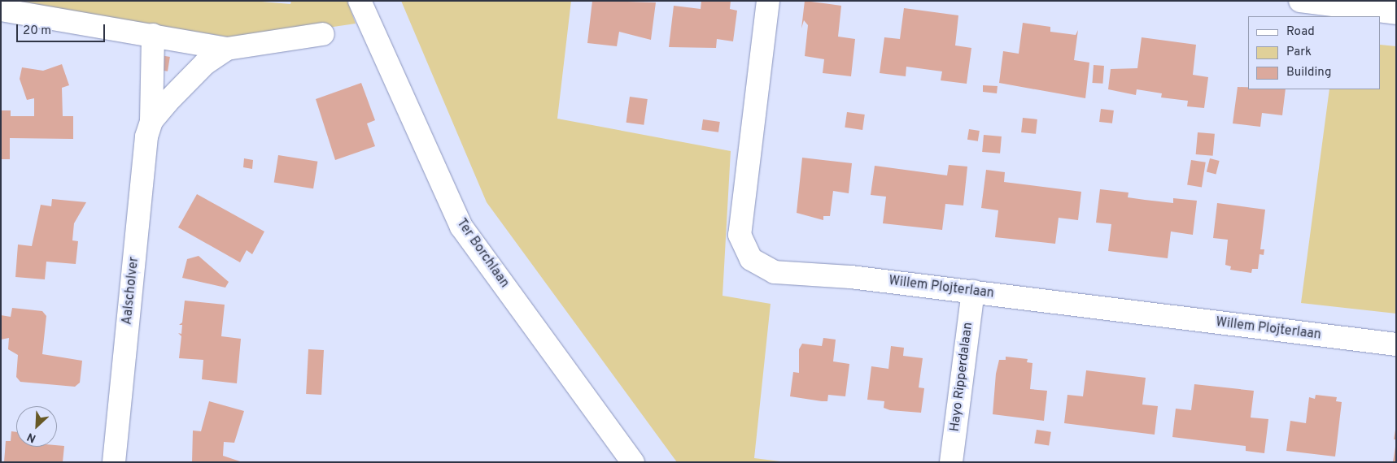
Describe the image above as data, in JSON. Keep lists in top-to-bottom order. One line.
{"streets":{"street":["Ter Borchlaan","Willem Plojterlaan","Aalscholver","Hayo Ripperdalaan"]},"crossings":[["Willem Plojterlaan","Hayo Ripperdalaan"]],"legend":["Road","Park","Building"],"scale_bar":"20 m","north":"bottom left"}
